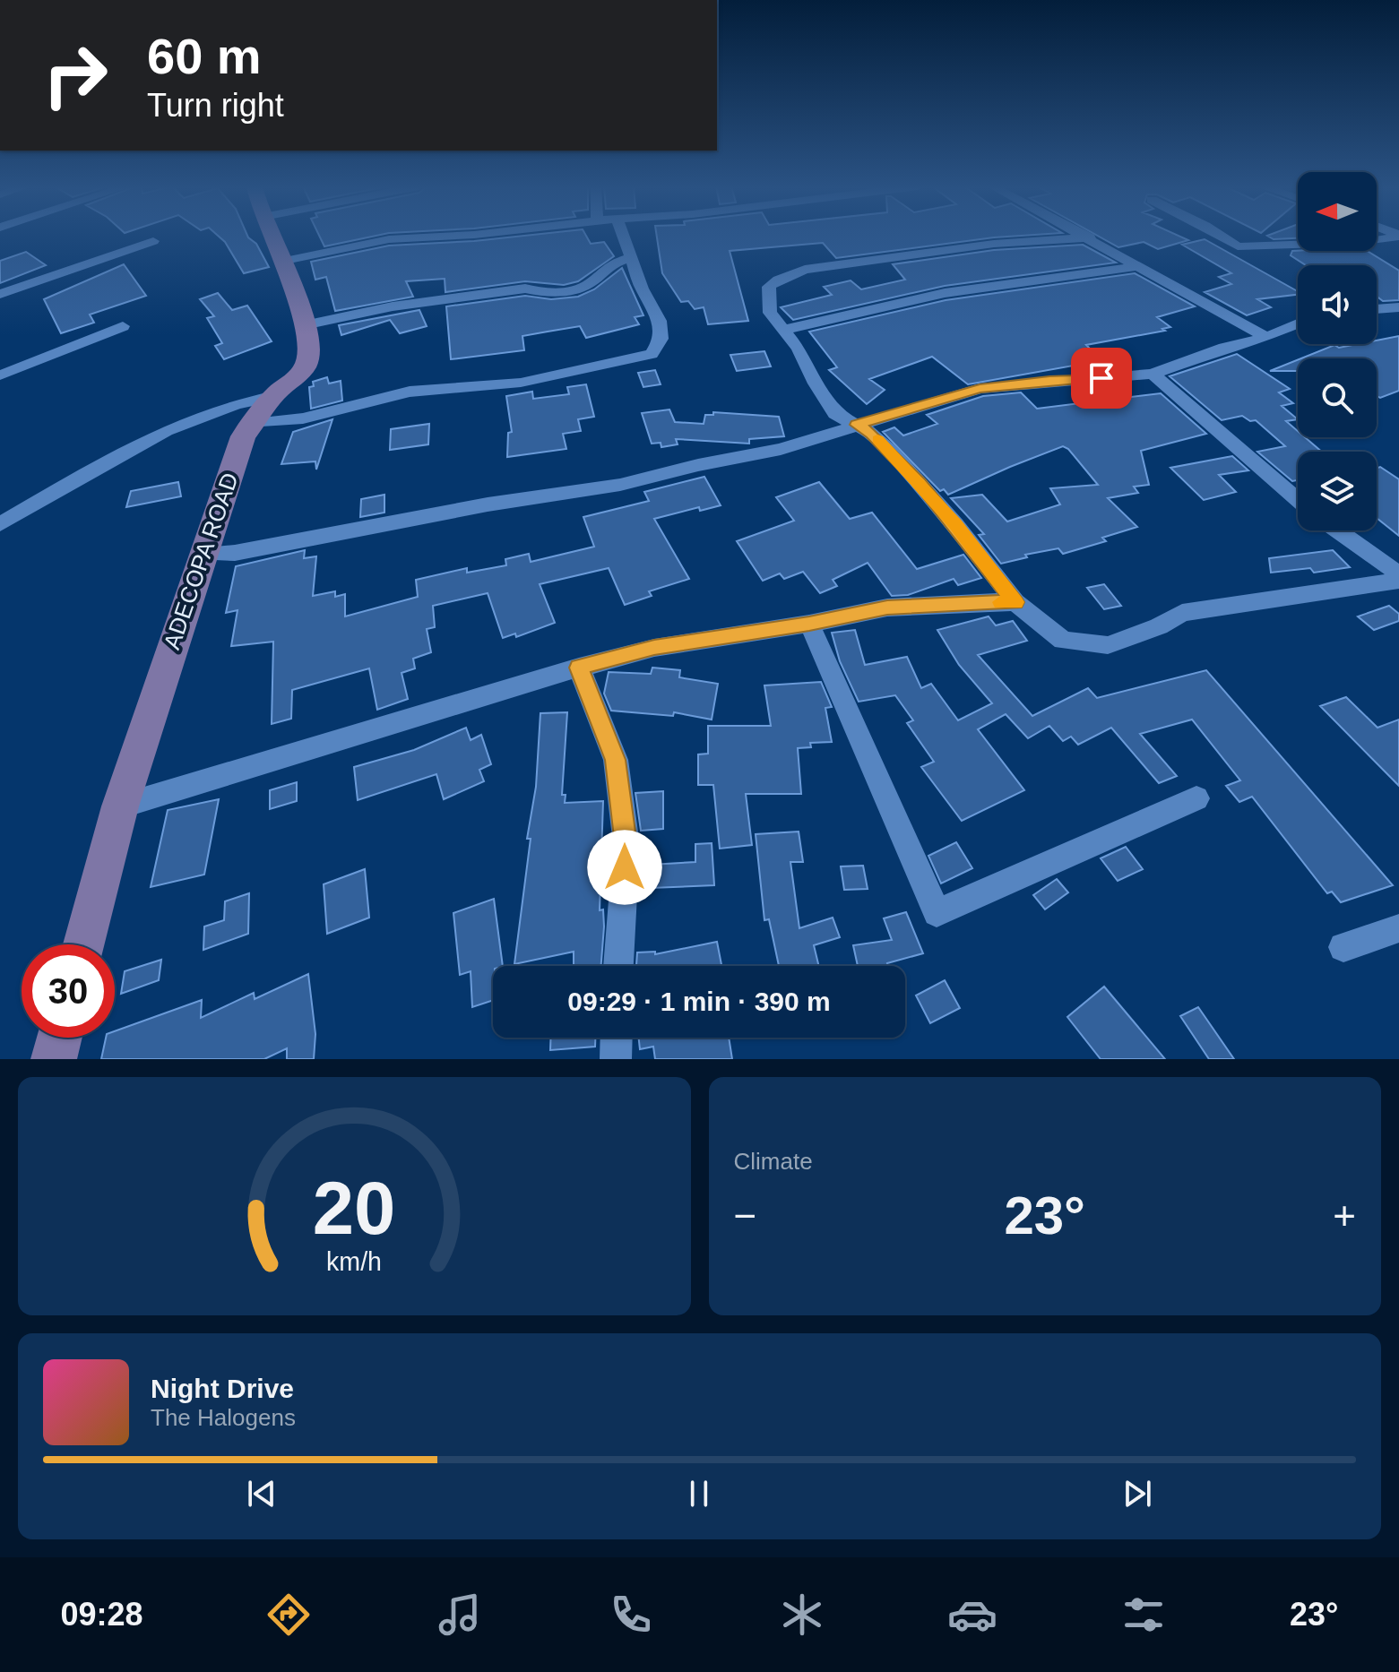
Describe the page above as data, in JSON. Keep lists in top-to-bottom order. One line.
{"streets":{"street":["ADECOPA ROAD"]},"north":"left","page":{"turn":["60 m","Turn right"],"limit":"30","trip":"09:29 · 1 min · 390 m","tile":"Climate","heat":["−","23°","+"],"song":["Night Drive","The Halogens"],"tabs":["09:28","23°"],"gauge":["20","km/h"]}}
